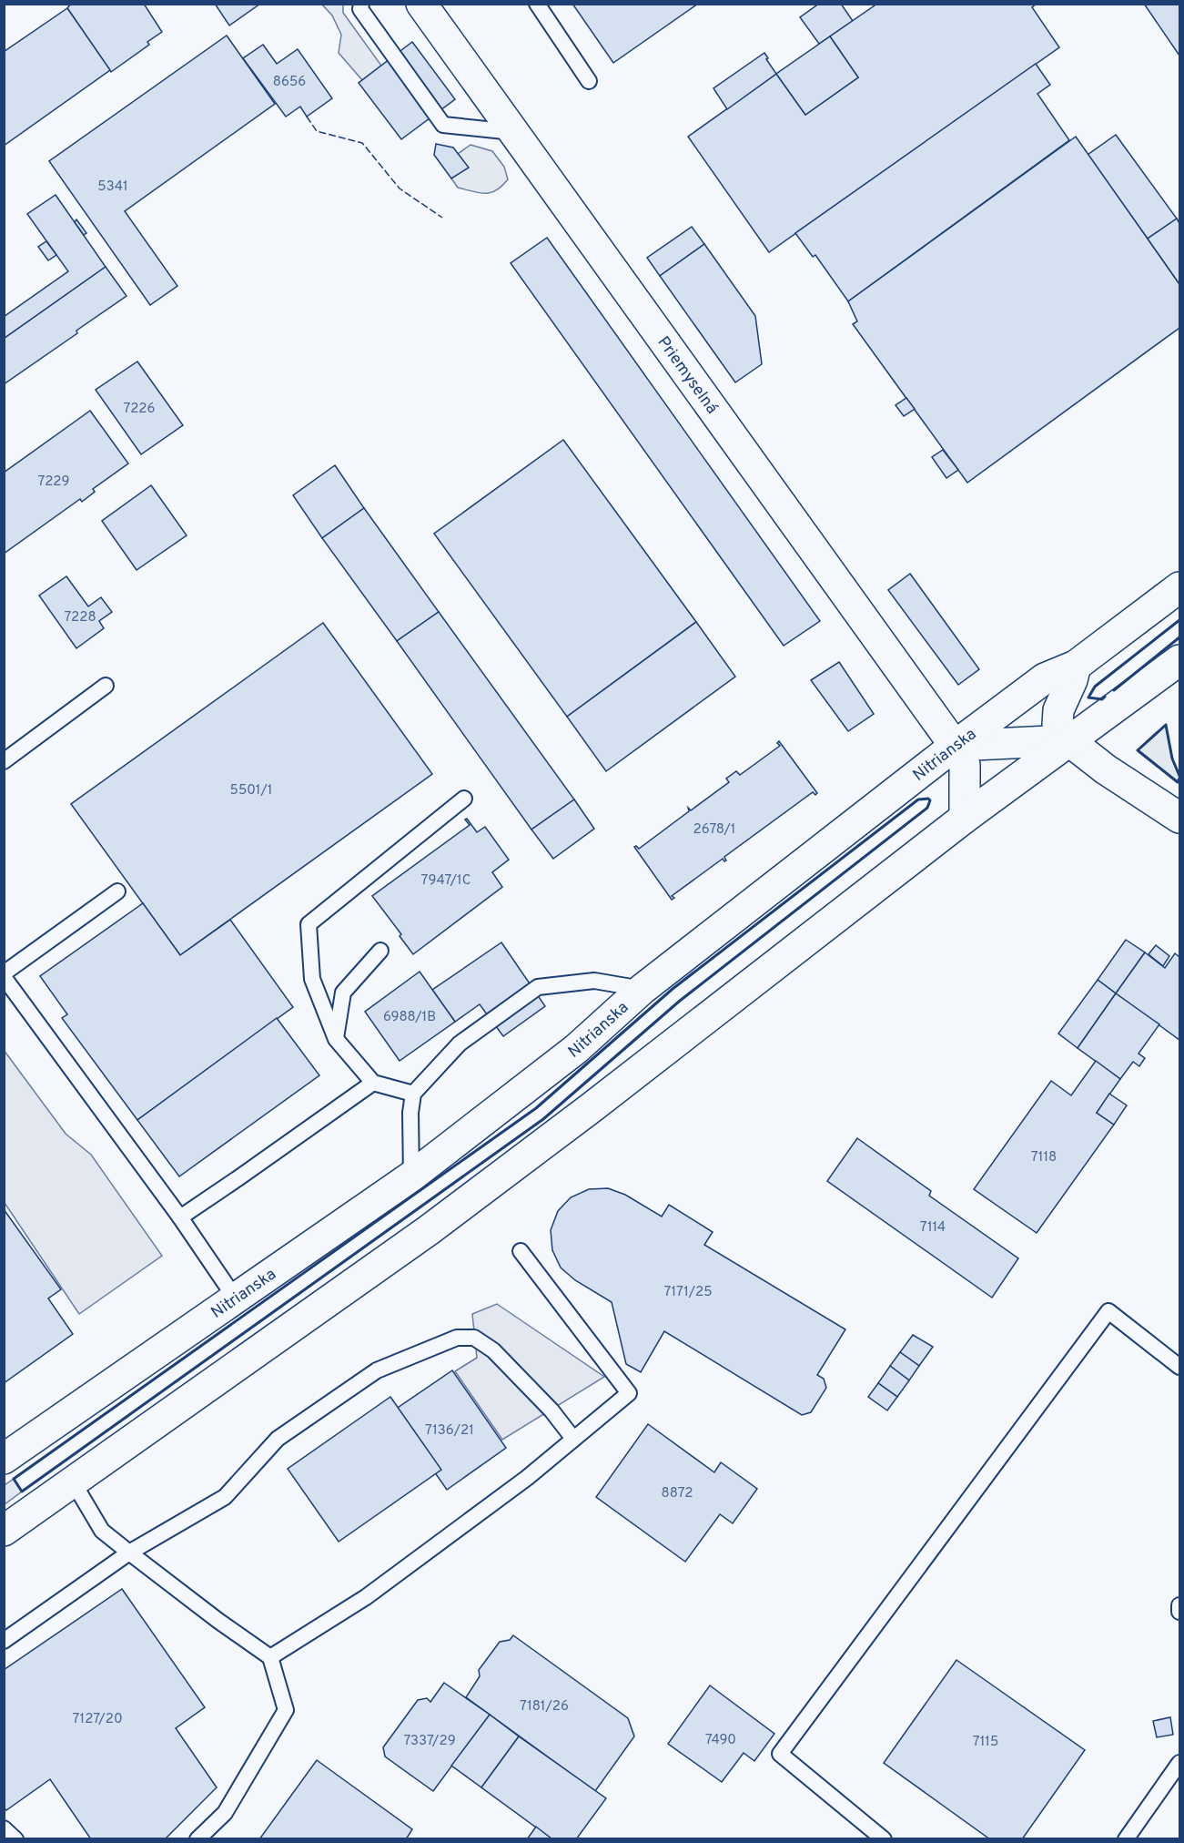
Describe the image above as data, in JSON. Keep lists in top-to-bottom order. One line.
{"streets":{"main road":["Priemyselná","Nitrianska"]},"crossings":[["Priemyselná","Nitrianska"]],"house_numbers":["8656","5341","7226","7229","7228","5501/1","2678/1","7947/1C","6988/1B","7118","7114","7171/25","7136/21","8872","7181/26","7127/20","7490","7337/29","7115"]}
